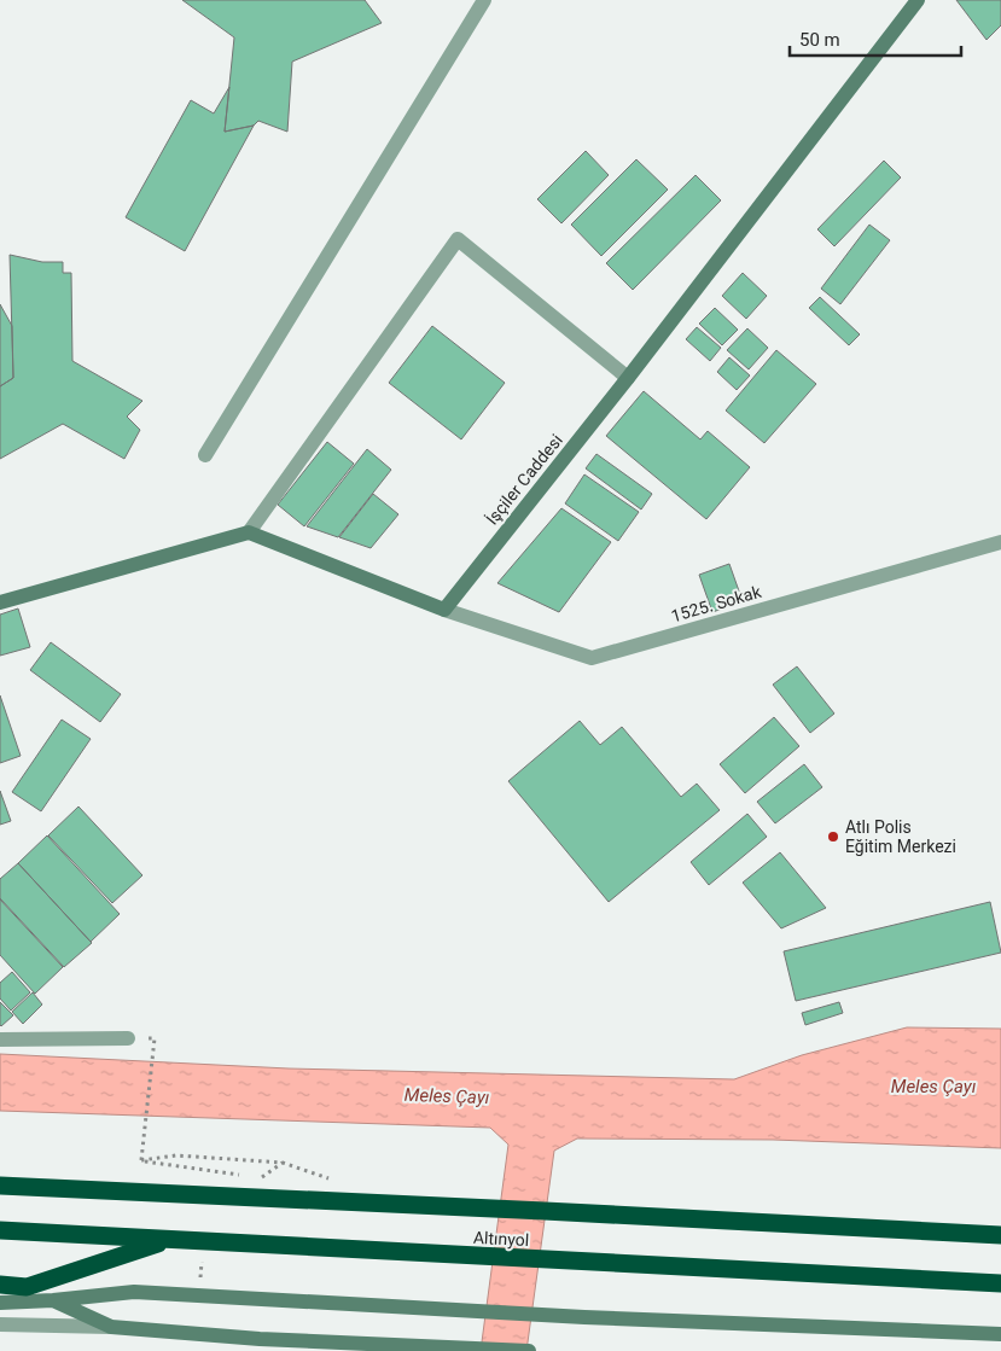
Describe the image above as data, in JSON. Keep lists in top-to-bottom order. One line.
{"streets":{"highway":["Altınyol"],"main road":["İşçiler Caddesi"],"street":["1525. Sokak"]},"crossings":[["İşçiler Caddesi","1525. Sokak"]],"water":["Meles Çayı"],"places":["Atlı Polis Eğitim Merkezi"],"scale_bar":"50 m"}
